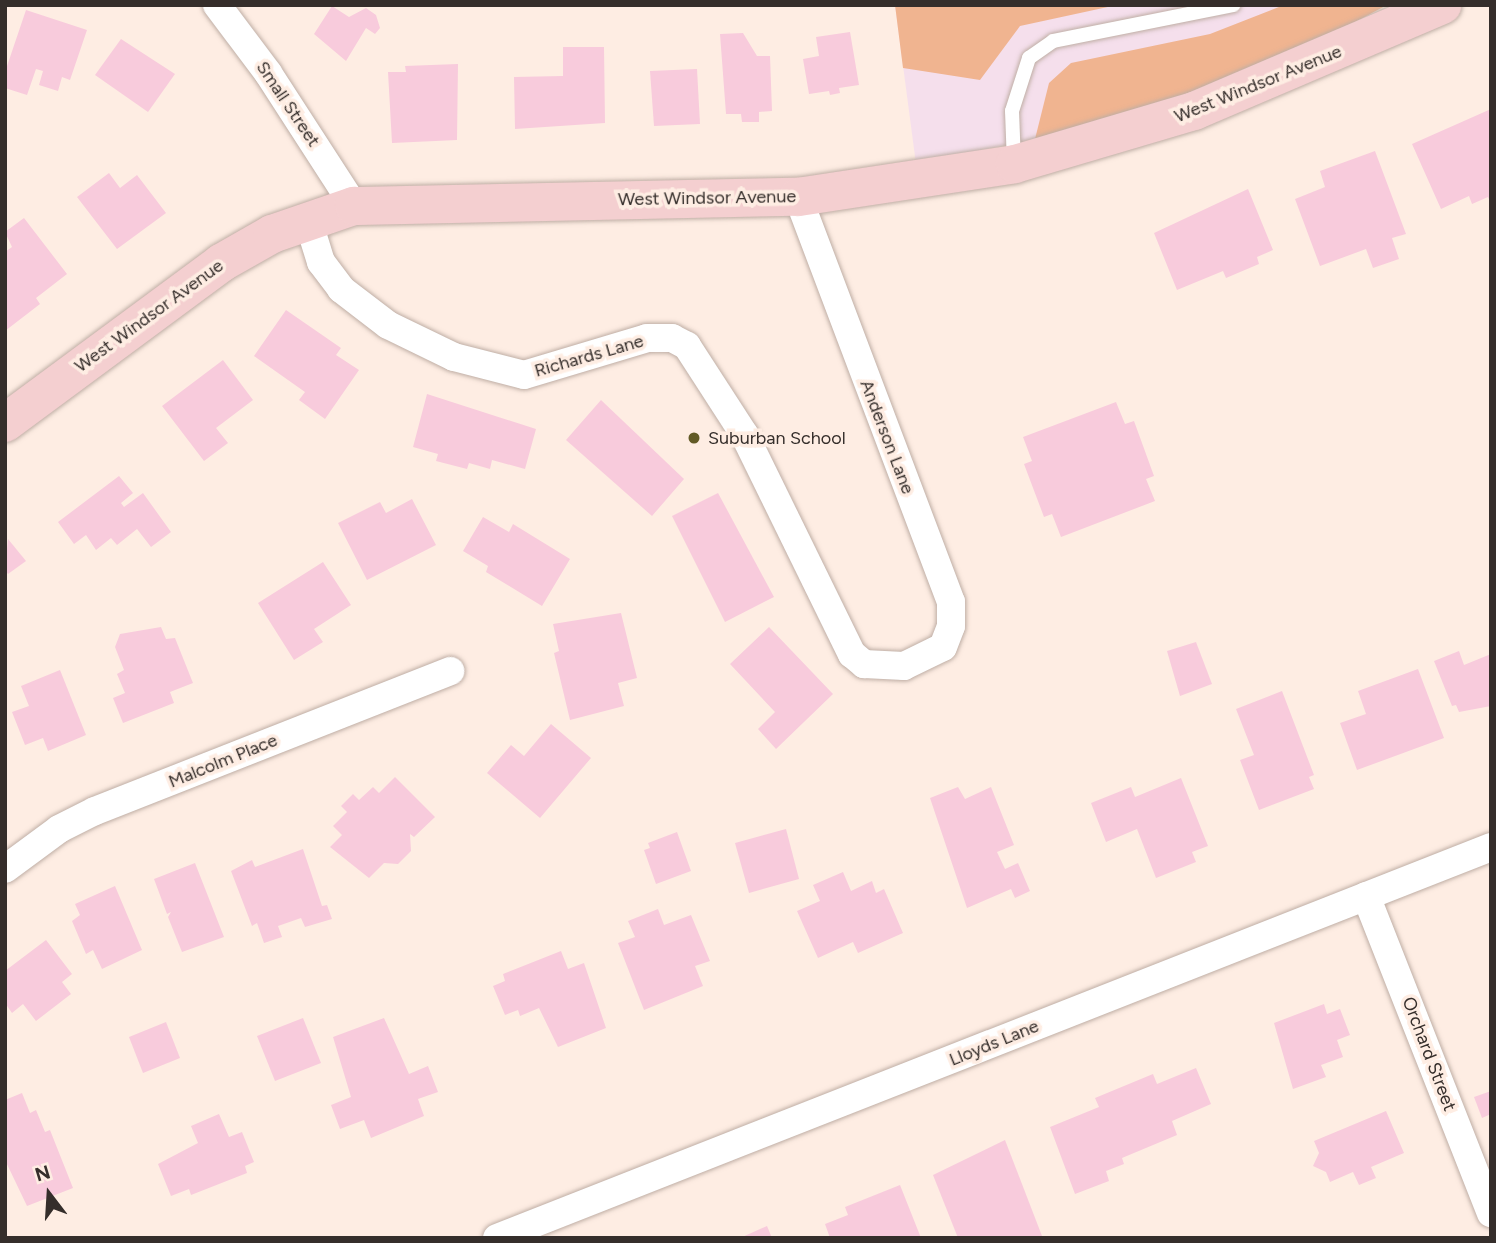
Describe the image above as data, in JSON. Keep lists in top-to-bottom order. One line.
{"streets":{"street":["West Windsor Avenue","Small Street","Richards Lane","Anderson Lane","Malcolm Place","Lloyds Lane","Orchard Street"]},"crossings":[["West Windsor Avenue","Small Street"],["West Windsor Avenue","Richards Lane"],["West Windsor Avenue","Anderson Lane"],["Richards Lane","Anderson Lane"],["Lloyds Lane","Orchard Street"]],"places":["Suburban School"],"north":"top"}
